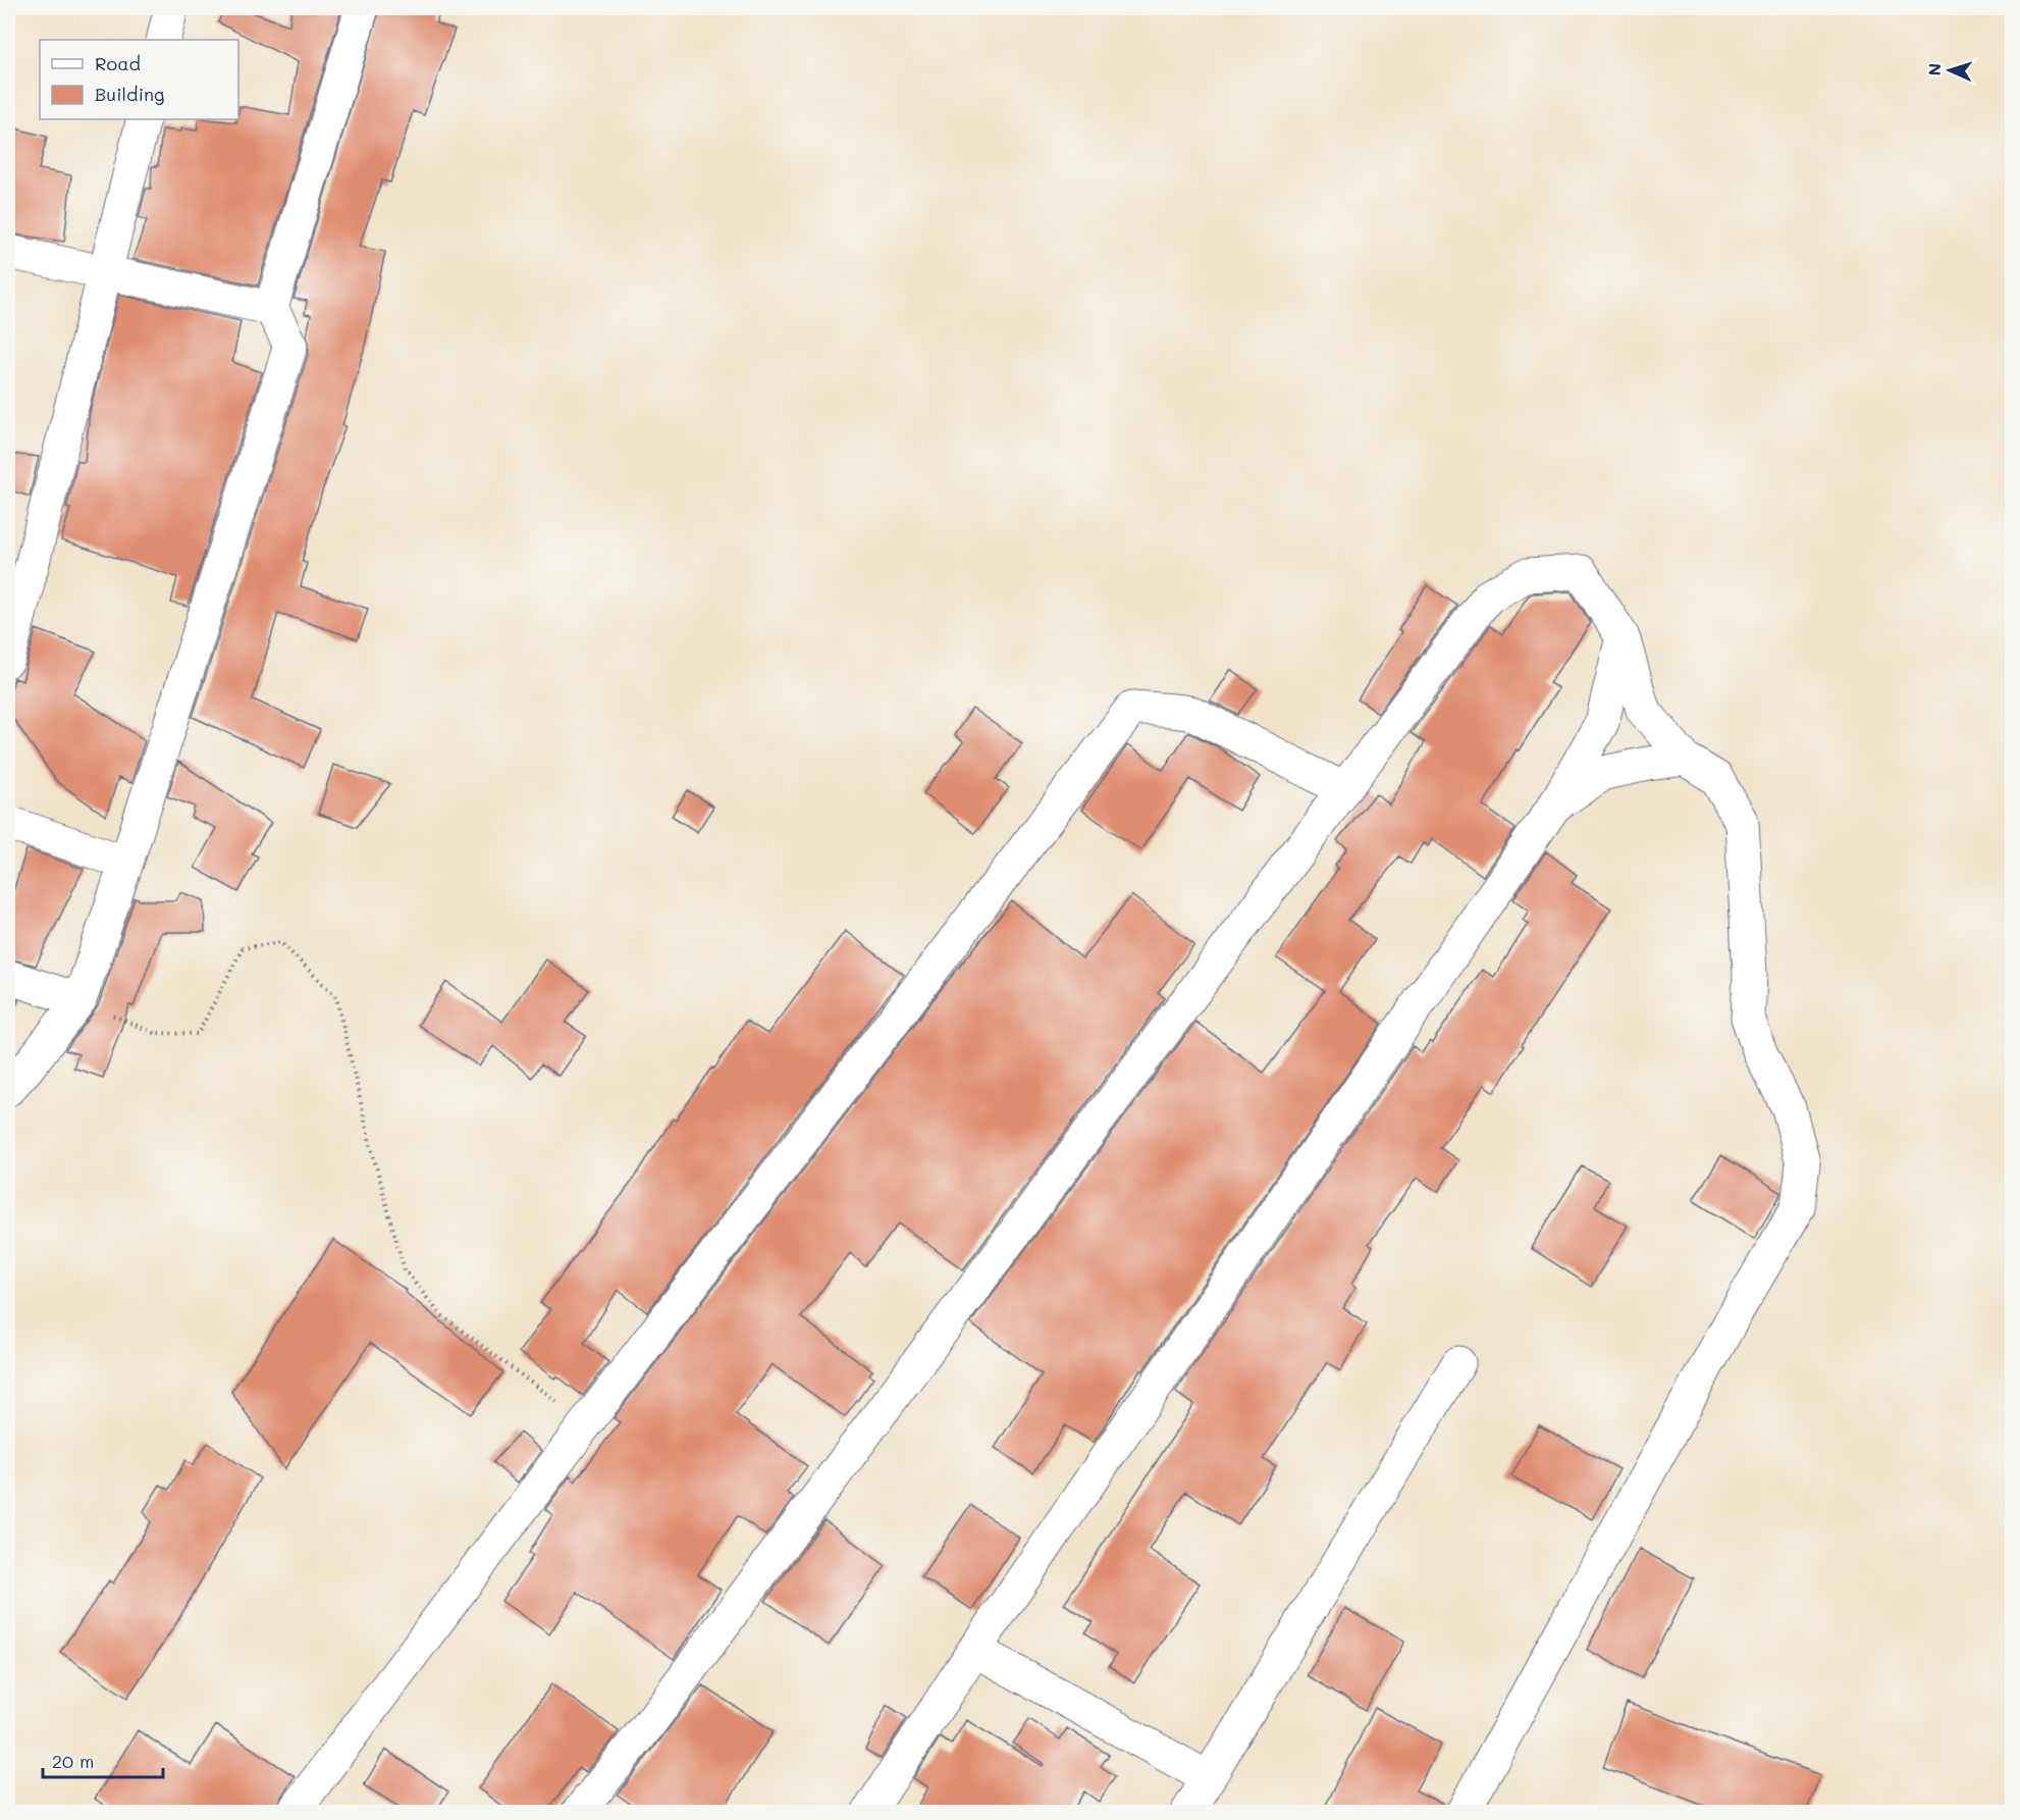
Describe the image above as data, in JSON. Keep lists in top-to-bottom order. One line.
{"legend":["Road","Building"],"scale_bar":"20 m","north":"left"}
